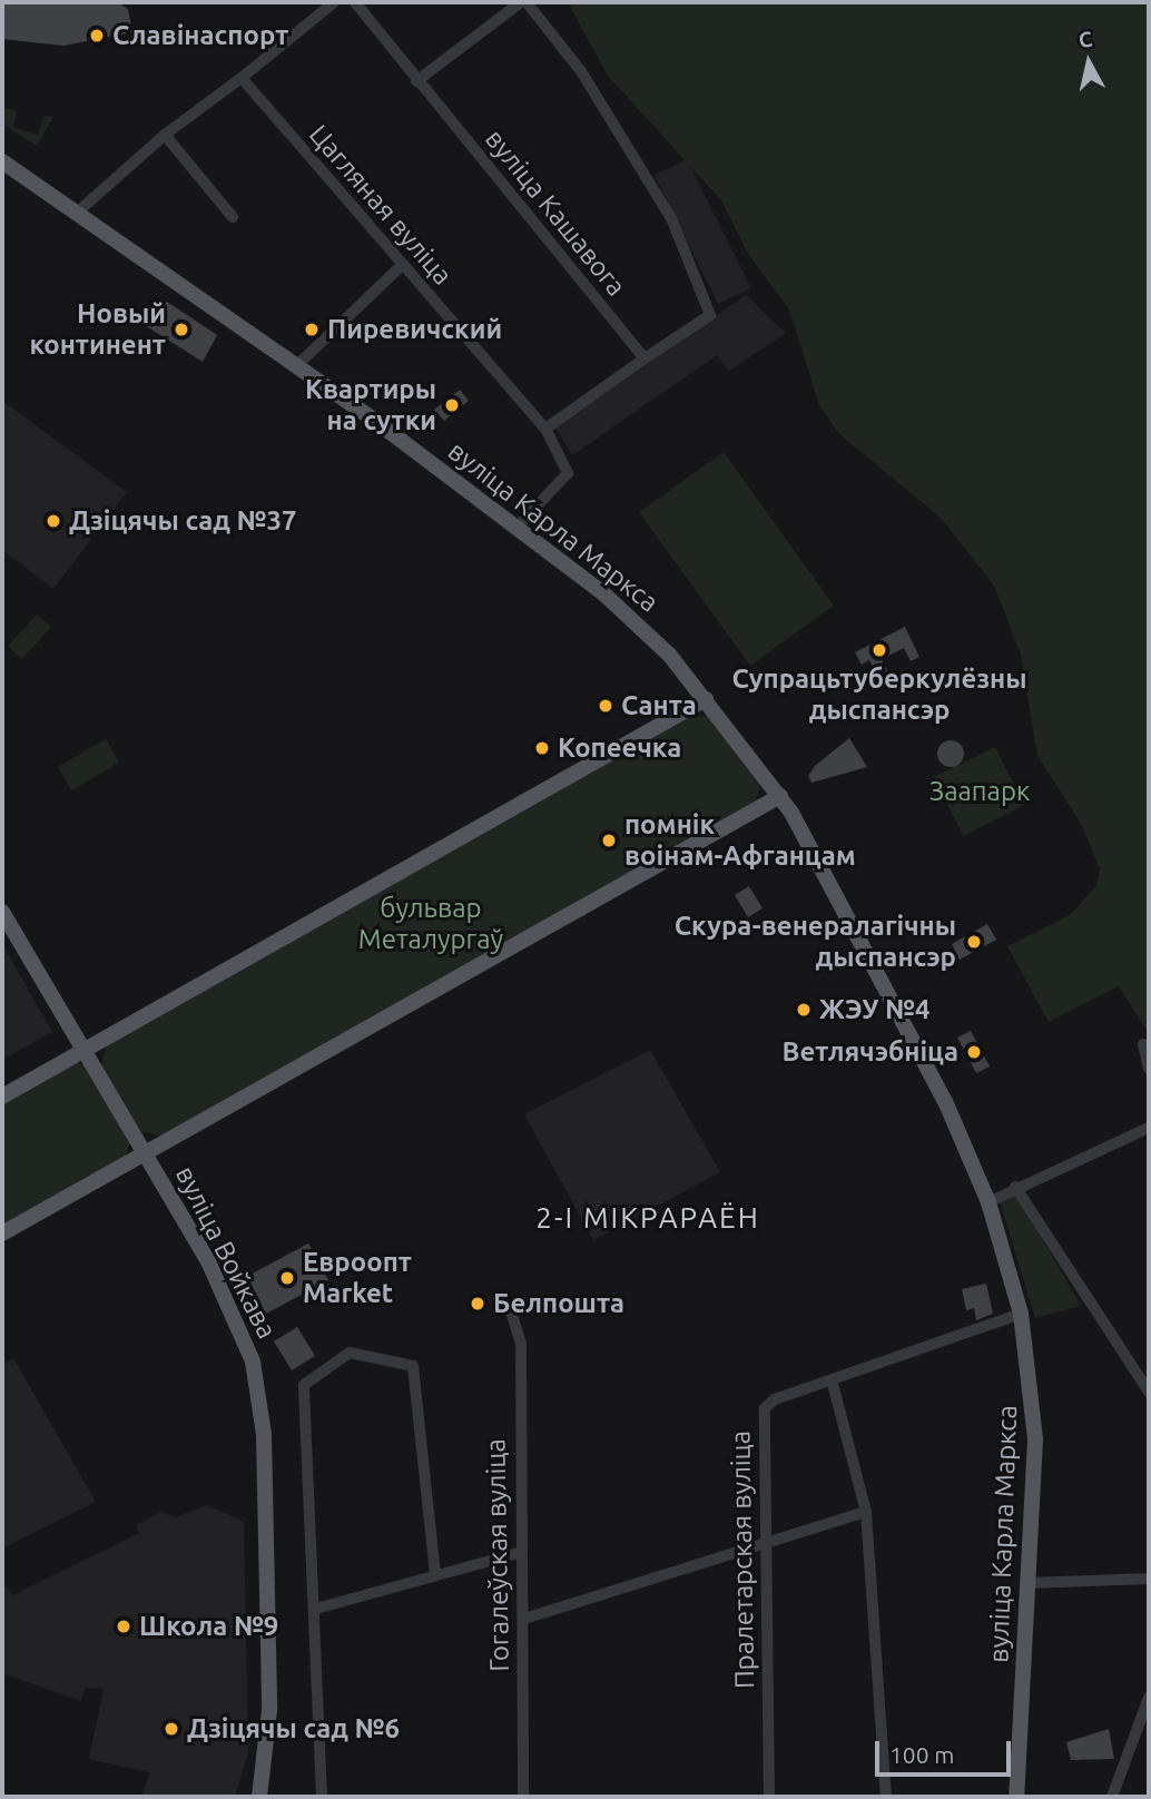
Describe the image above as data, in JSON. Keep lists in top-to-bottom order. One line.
{"streets":{"main road":["вуліца Карла Маркса","вуліца Войкава"],"street":["Цагляная вуліца","вуліца Кашавога","Гогалеўская вуліца","Пралетарская вуліца"]},"crossings":[["Цагляная вуліца","вуліца Карла Маркса"],["вуліца Карла Маркса","Пралетарская вуліца"]],"districts":["2-І МІКРАРАЁН"],"parks":["Заапарк","бульвар Металургаў"],"places":["Славінаспорт","Новый континент","Пиревичский","Квартиры на сутки","Дзіцячы сад №37","Супрацьтуберкулёзны дыспансэр","Санта","Копеечка","помнік воінам-Афганцам","Скура-венералагічны дыспансэр","ЖЭУ №4","Ветлячэбніца","Евроопт Market","Белпошта","Школа №9","Дзіцячы сад №6"],"scale_bar":"100 m","north":"top"}
